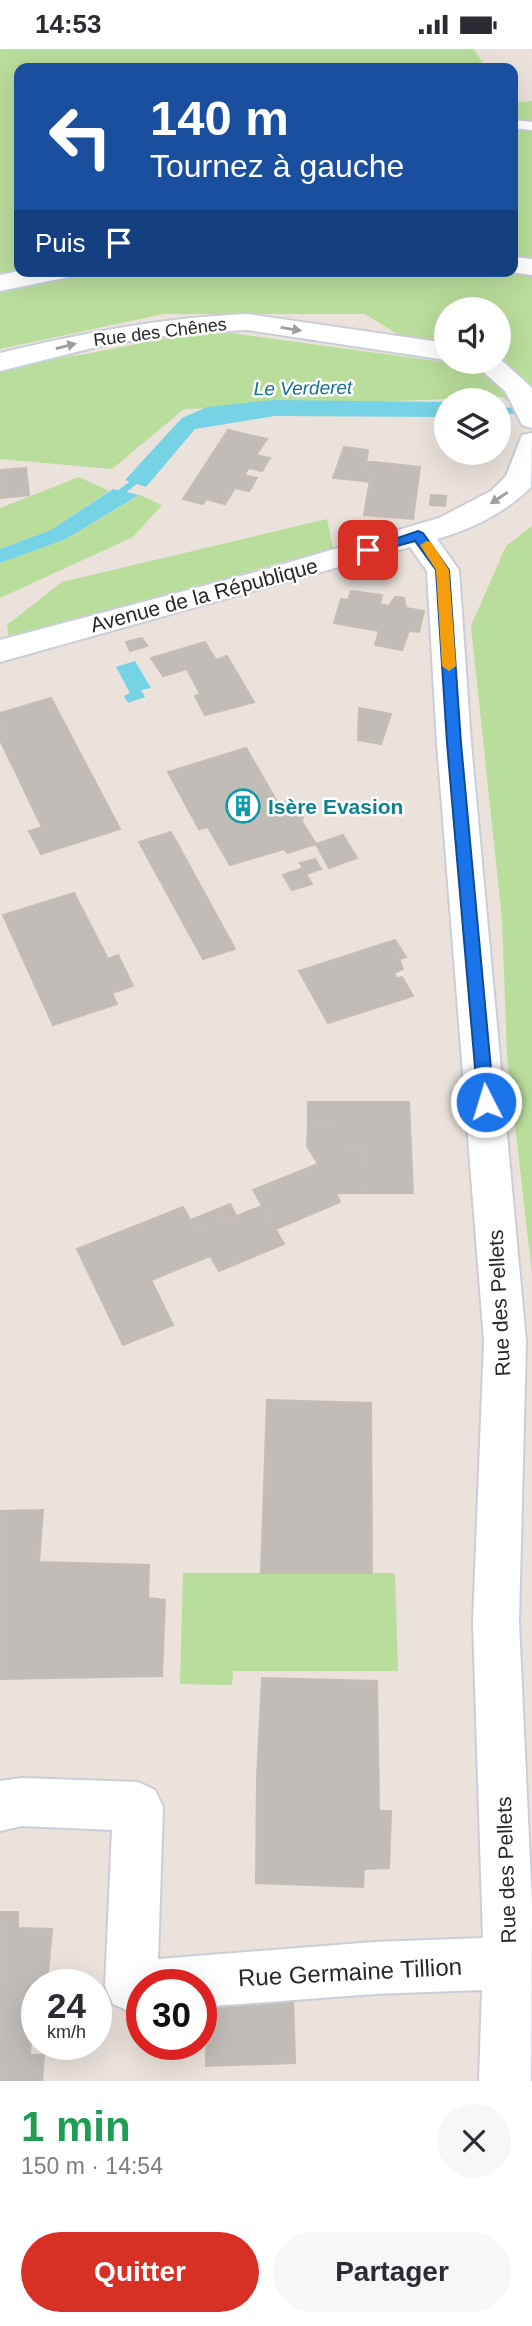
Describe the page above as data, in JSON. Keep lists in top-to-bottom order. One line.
{"streets":{"street":["Rue des Chênes","Avenue de la République","Rue des Pellets","Rue Germaine Tillion"]},"crossings":[["Avenue de la République","Rue des Pellets"],["Rue des Pellets","Rue Germaine Tillion"]],"one_way":["Rue des Chênes"],"water":["Le Verderet"],"places":{"building":["Isère Evasion"]},"page":{"status":"14:53","turn":["140 m","Tournez à gauche"],"then":"Puis","speed":"24 km/h","limit":"30","heading":["1 min","150 m · 14:54"],"buttons":["Quitter","Partager"]}}
